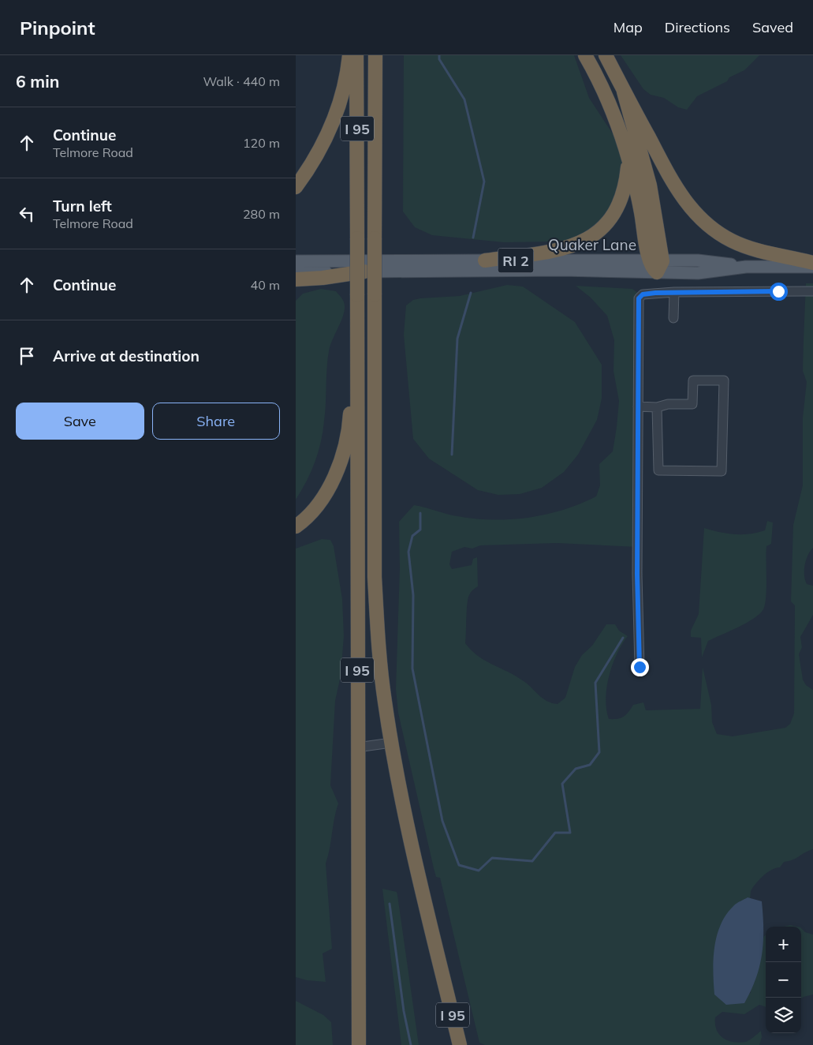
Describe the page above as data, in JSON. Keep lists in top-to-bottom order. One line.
{"streets":{"highway":["I 95"],"main road":["Quaker Lane","RI 2"]},"page":{"header":"Pinpoint","nav":["Map","Directions","Saved"],"heading":["6 min","Walk · 440 m"],"list":[["Continue","Telmore Road","120 m"],["Turn left","Telmore Road","280 m"],["Continue","40 m"],"Arrive at destination"],"buttons":["Save","Share"],"map_buttons":["+","−"]}}
